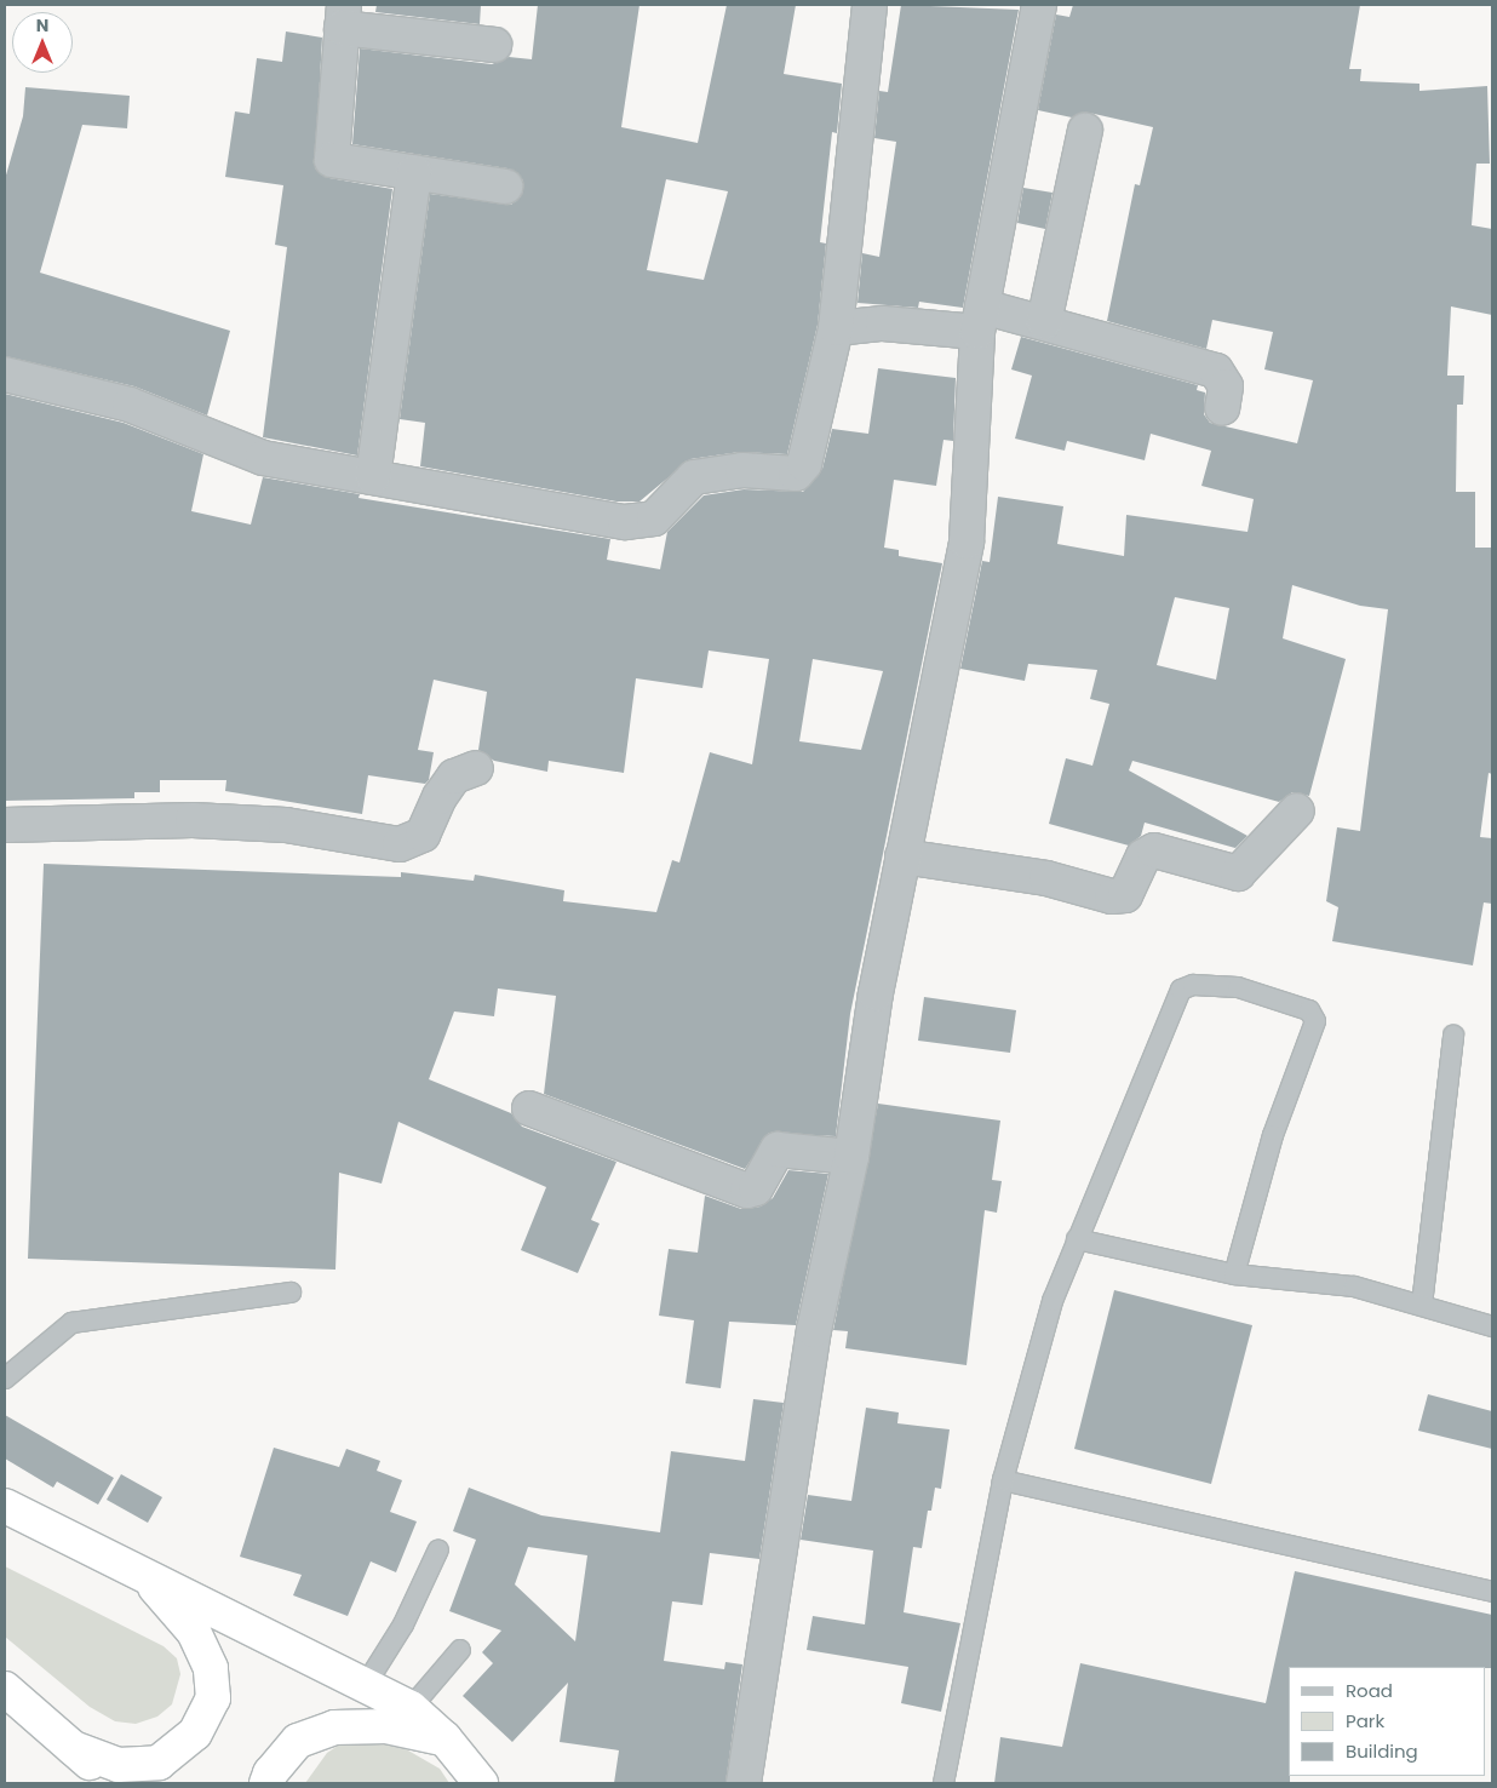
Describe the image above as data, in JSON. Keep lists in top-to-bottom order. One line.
{"legend":["Road","Park","Building"],"north":"top"}
